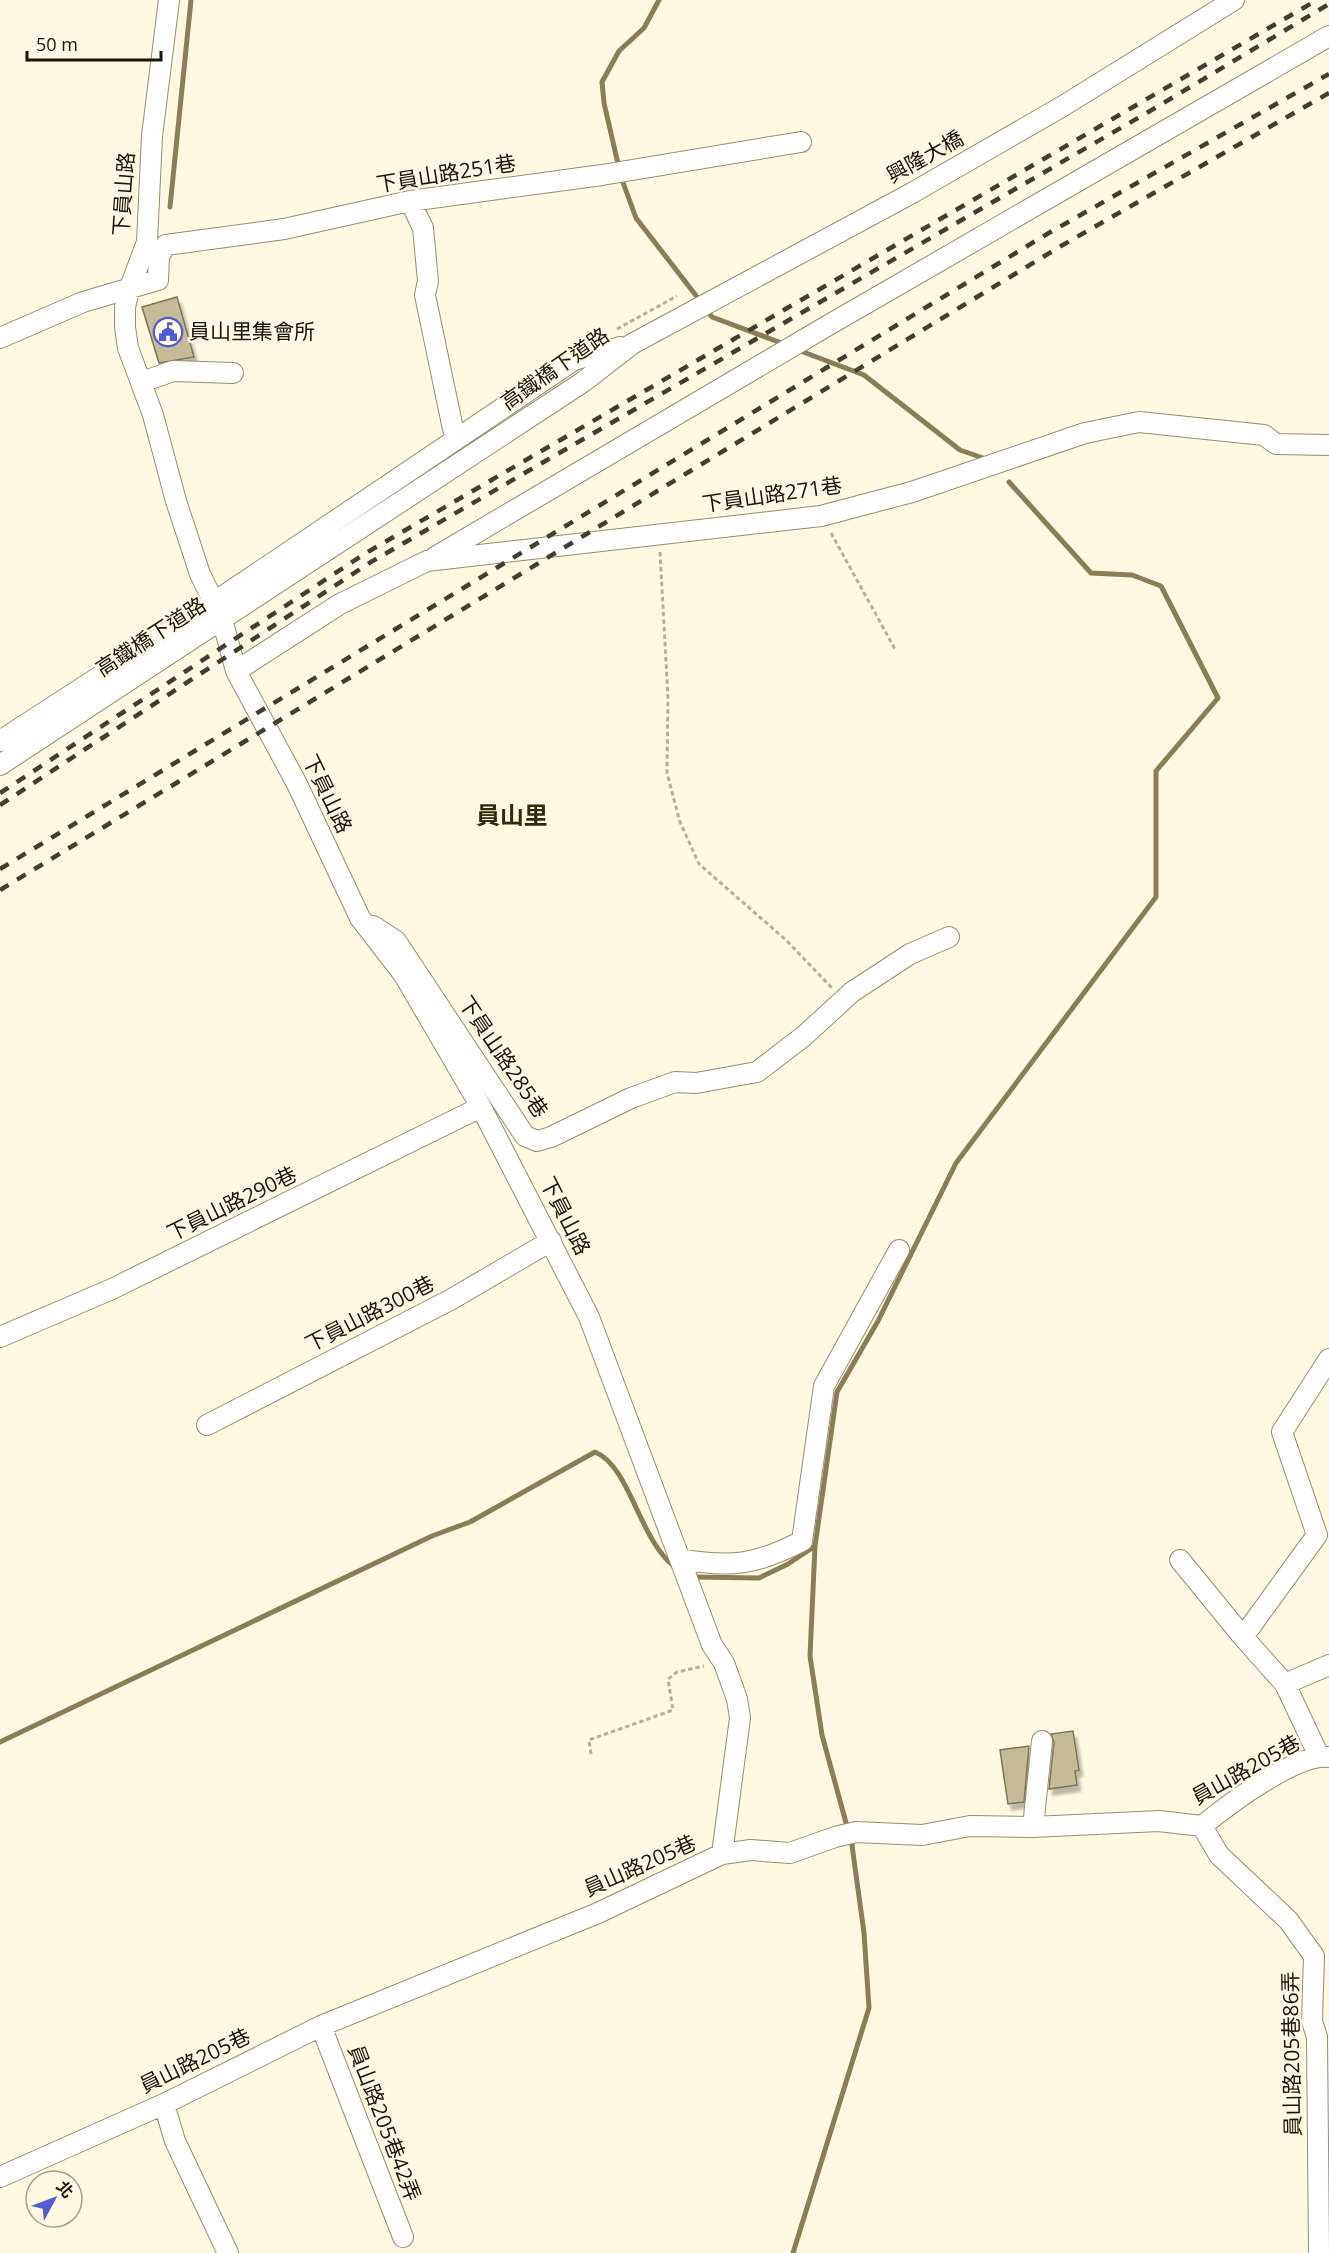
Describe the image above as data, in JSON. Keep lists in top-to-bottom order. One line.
{"streets":{"street":["興隆大橋","下員山路251巷","下員山路","高鐵橋下道路","下員山路271巷","下員山路285巷","下員山路290巷","下員山路300巷","員山路205巷","員山路205巷86弄","員山路205巷42弄"]},"crossings":[["興隆大橋","高鐵橋下道路"],["下員山路251巷","下員山路"],["下員山路","高鐵橋下道路"],["下員山路","下員山路271巷"],["下員山路","下員山路285巷"],["下員山路","下員山路290巷"],["下員山路","下員山路300巷"],["下員山路","員山路205巷"],["員山路205巷","員山路205巷86弄"],["員山路205巷","員山路205巷42弄"]],"districts":["員山里"],"places":{"public building":["員山里集會所"]},"scale_bar":"50 m","north":"top right"}
